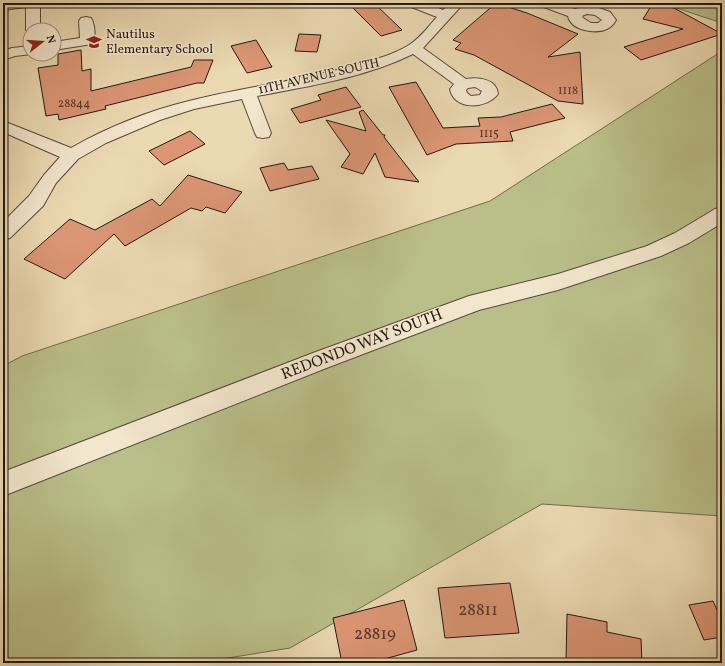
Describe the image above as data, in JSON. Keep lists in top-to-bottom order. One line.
{"streets":{"street":["11TH AVENUE SOUTH","REDONDO WAY SOUTH"]},"places":{"school or university":["Nautilus Elementary School"]},"house_numbers":["1118","28844","1115","28811","28819"],"north":"right"}
